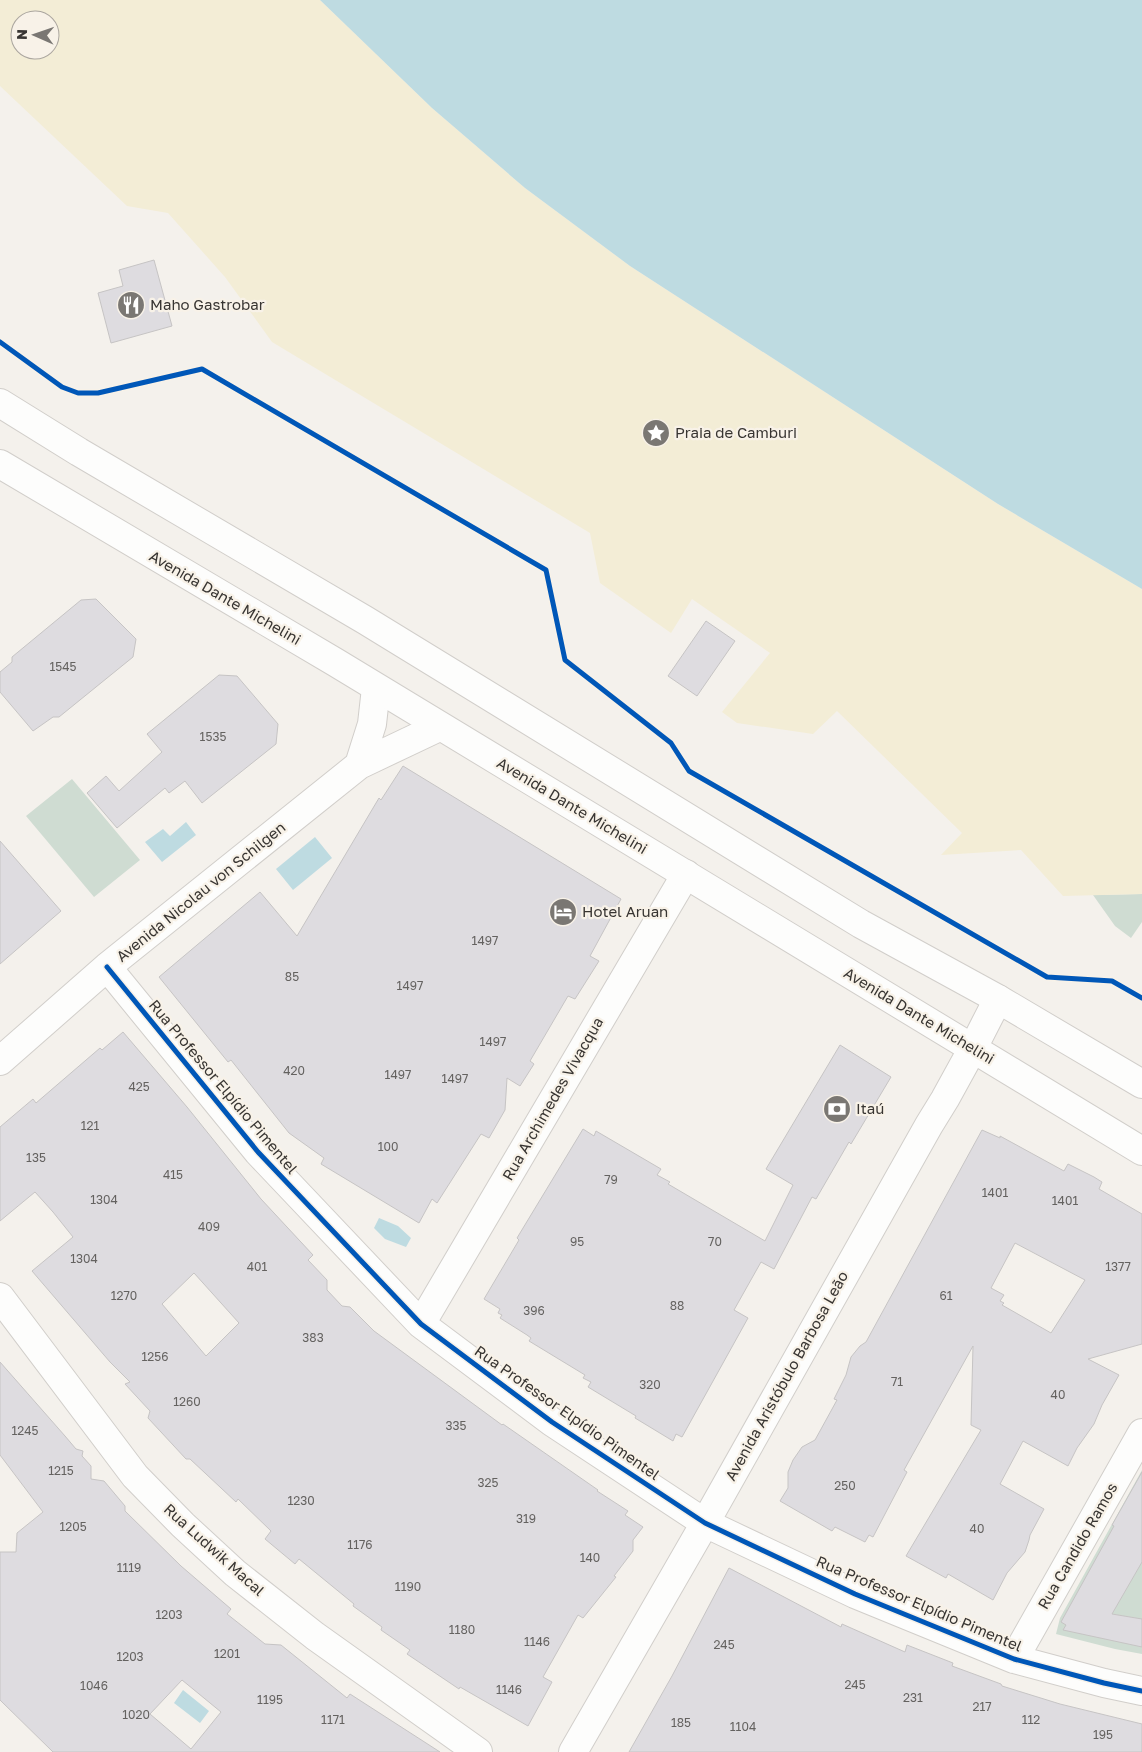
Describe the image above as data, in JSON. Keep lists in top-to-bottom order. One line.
{"streets":{"street":["Avenida Dante Michelini","Avenida Nicolau von Schilgen","Rua Professor Elpídio Pimentel","Rua Archimedes Vivacqua","Avenida Aristóbulo Barbosa Leão","Rua Candido Ramos","Rua Ludwik Macal"]},"crossings":[["Avenida Dante Michelini","Avenida Nicolau von Schilgen"],["Avenida Dante Michelini","Rua Archimedes Vivacqua"],["Avenida Dante Michelini","Avenida Aristóbulo Barbosa Leão"],["Avenida Nicolau von Schilgen","Rua Professor Elpídio Pimentel"],["Rua Professor Elpídio Pimentel","Rua Archimedes Vivacqua"],["Rua Professor Elpídio Pimentel","Avenida Aristóbulo Barbosa Leão"],["Rua Professor Elpídio Pimentel","Rua Candido Ramos"]],"places":{"restaurant":["Maho Gastrobar"],"place":["Praia de Camburi"],"hotel":["Hotel Aruan"],"bank":["Itaú"]},"house_numbers":["1545","1535","1497","85","1497","1497","420","1497","1497","425","121","100","135","415","79","1401","1304","1401","409","95","70","1304","401","1377","1270","61","88","396","383","1256","71","320","40","1260","335","1245","1215","325","250","1230","319","1205","40","1176","140","1119","1190","1203","1180","1146","245","1201","1203","245","1046","1146","231","1195","217","1020","1171","112","185","1104","195"],"north":"left"}
